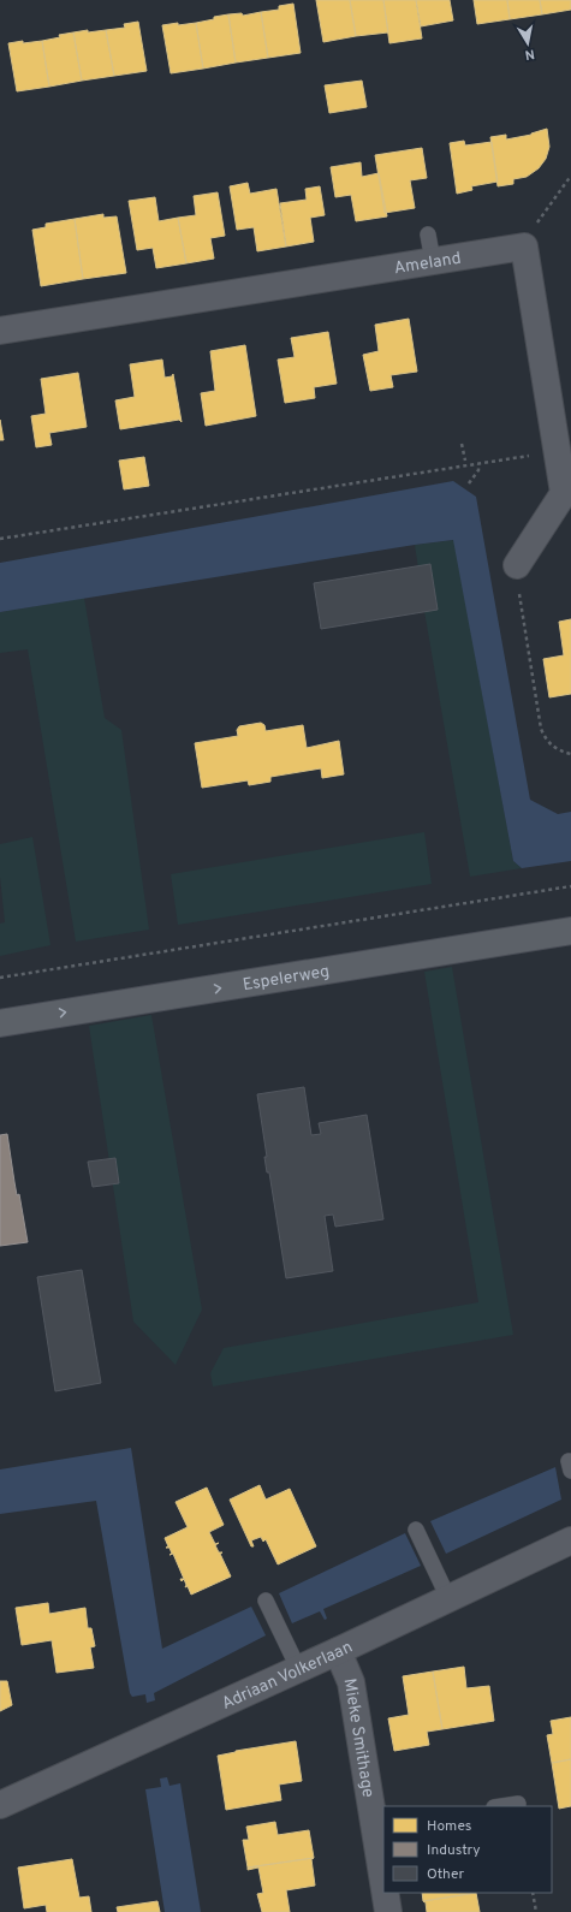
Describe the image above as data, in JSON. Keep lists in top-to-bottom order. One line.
{"streets":{"main road":["Espelerweg"],"street":["Ameland","Adriaan Volkerlaan","Mieke Smithage"]},"crossings":[["Adriaan Volkerlaan","Mieke Smithage"]],"legend":["Homes","Industry","Other"],"north":"bottom"}
